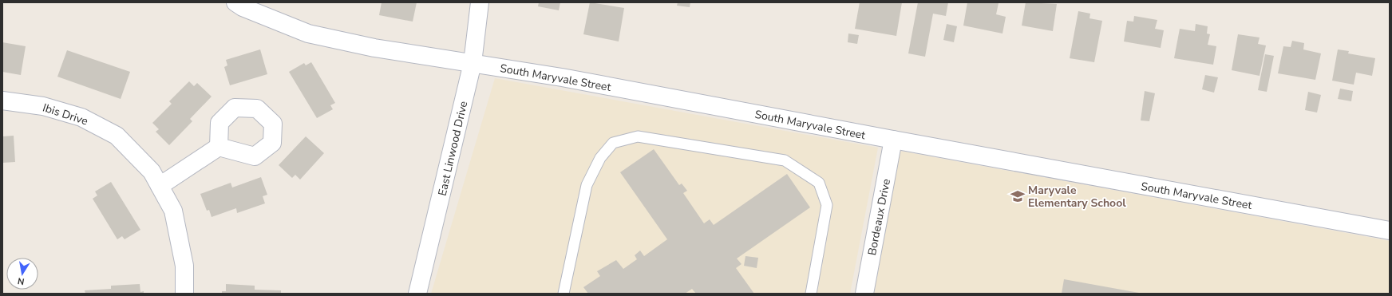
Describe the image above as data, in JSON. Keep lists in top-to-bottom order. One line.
{"streets":{"street":["South Maryvale Street","Ibis Drive","East Linwood Drive","Bordeaux Drive"]},"crossings":[["South Maryvale Street","East Linwood Drive"],["South Maryvale Street","Bordeaux Drive"]],"places":{"school or university":["Maryvale Elementary School"]},"north":"bottom"}
